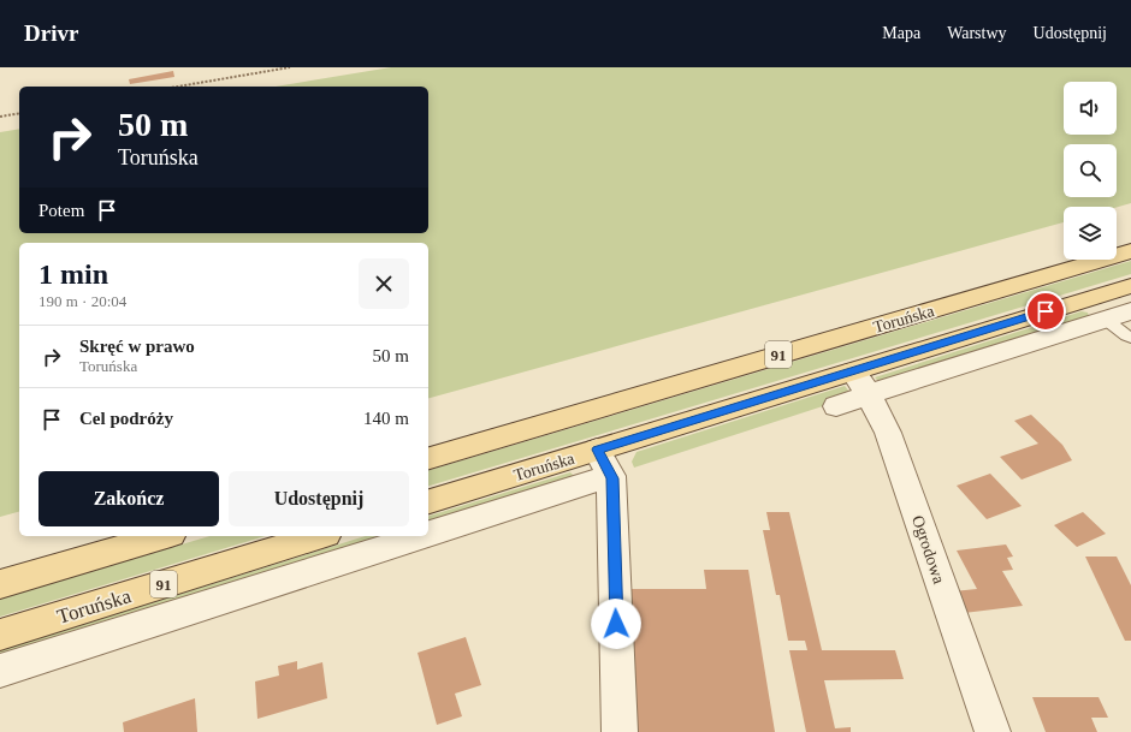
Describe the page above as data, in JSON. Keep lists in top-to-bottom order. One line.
{"streets":{"main road":["Toruńska","91"],"street":["Ogrodowa"]},"crossings":[["Toruńska","Ogrodowa"]],"page":{"header":"Drivr","nav":["Mapa","Warstwy","Udostępnij"],"turn":["50 m","Toruńska"],"then":"Potem","heading":["1 min","190 m · 20:04"],"list":[{"name":"Skręć w prawo","note":"Toruńska","value":"50 m"},{"name":"Cel podróży","value":"140 m"}],"buttons":["Zakończ","Udostępnij"]}}
